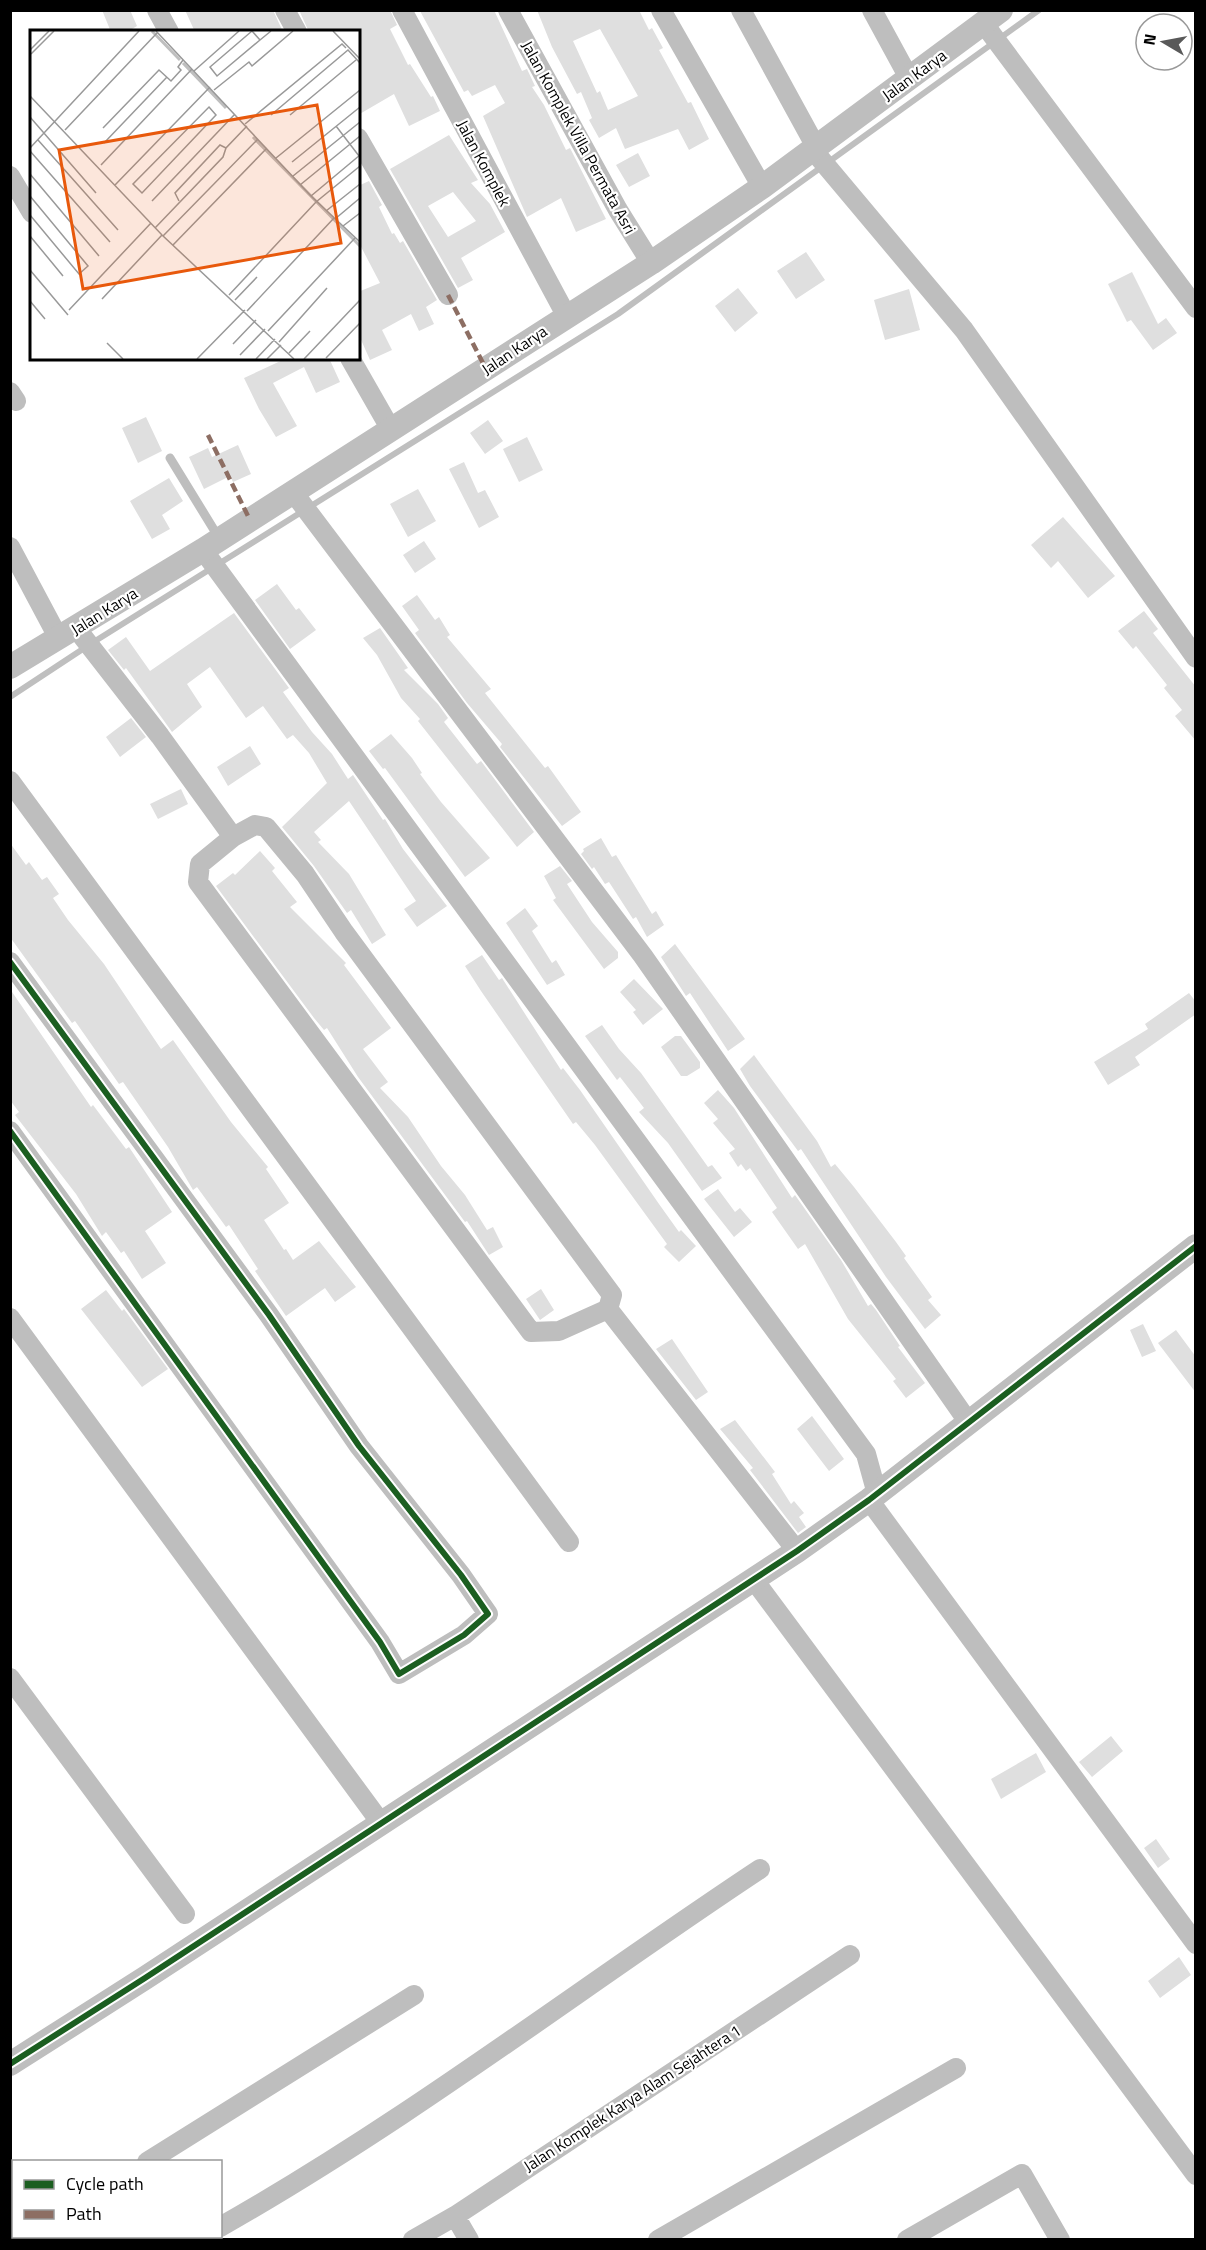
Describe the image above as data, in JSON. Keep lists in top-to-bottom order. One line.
{"streets":{"street":["Jalan Karya","Jalan Komplek Villa Permata Asri","Jalan Komplek","Jalan Komplek Karya Alam Sejahtera 1"]},"crossings":[["Jalan Karya","Jalan Komplek Villa Permata Asri"],["Jalan Karya","Jalan Komplek"]],"legend":["Cycle path","Path"],"north":"left"}
